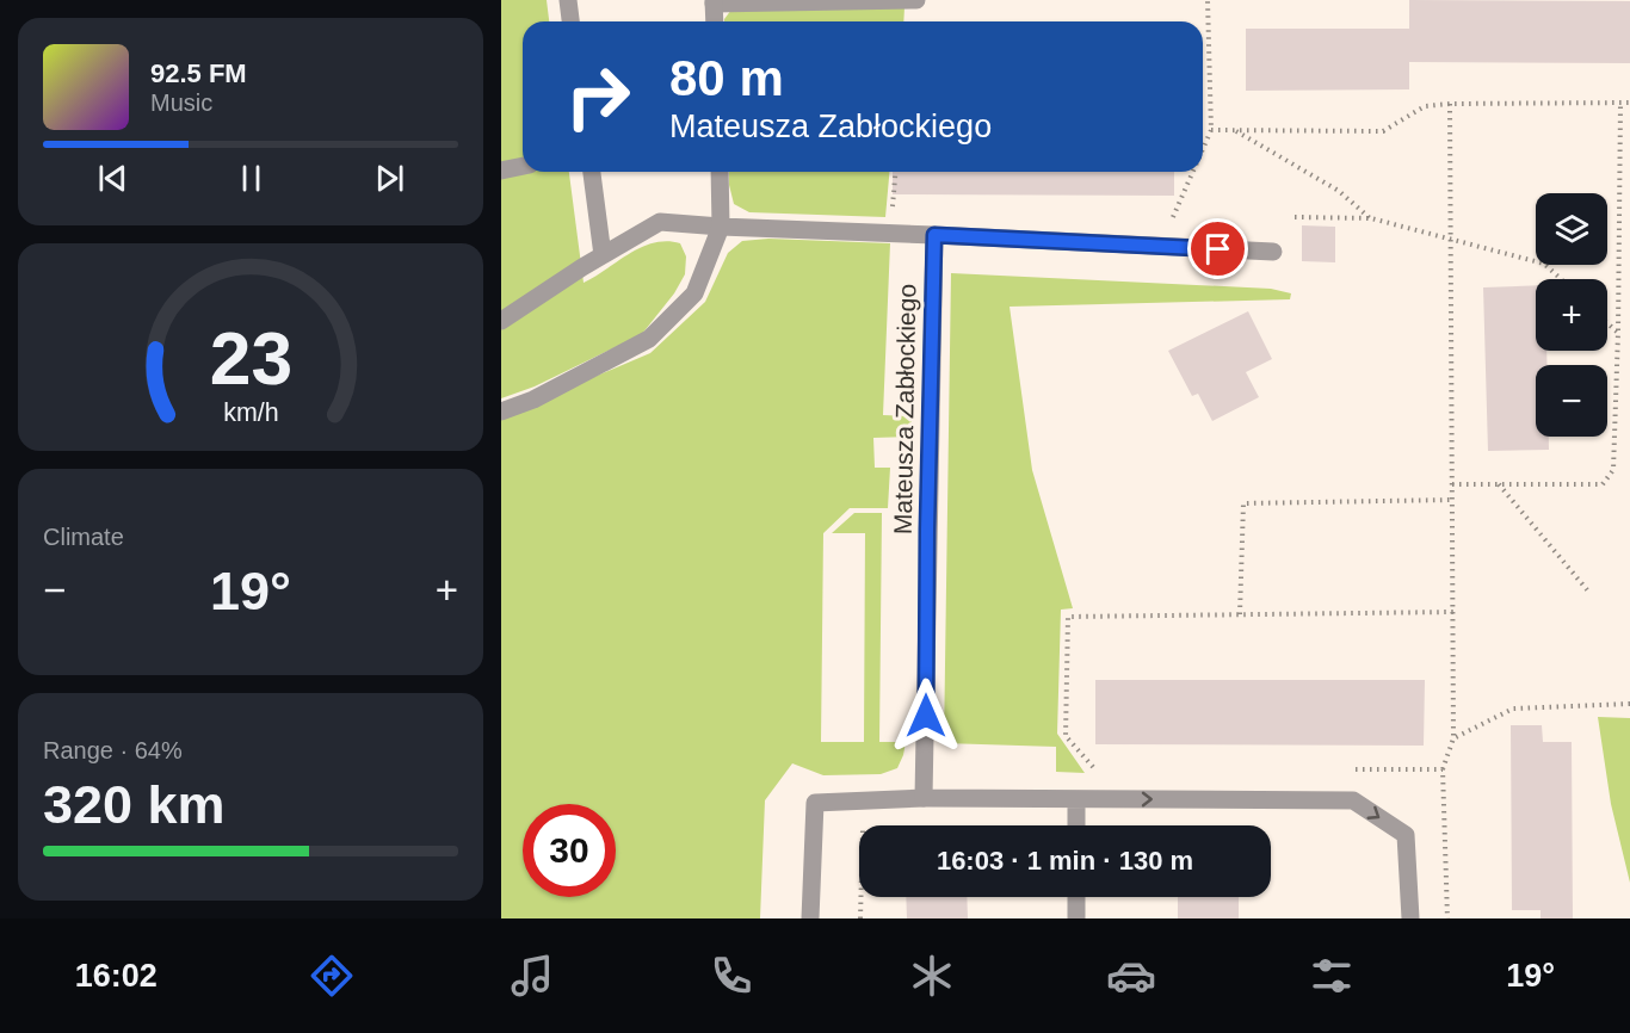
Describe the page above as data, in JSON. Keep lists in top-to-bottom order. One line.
{"streets":{"street":["Mateusza Zabłockiego"]},"page":{"turn":["80 m","Mateusza Zabłockiego"],"song":["92.5 FM","Music"],"map_buttons":["+","−"],"tile":["Climate",["Range · 64%","320 km"]],"heat":["−","19°","+"],"limit":"30","trip":"16:03 · 1 min · 130 m","tabs":["16:02","19°"],"gauge":["23","km/h"]}}
